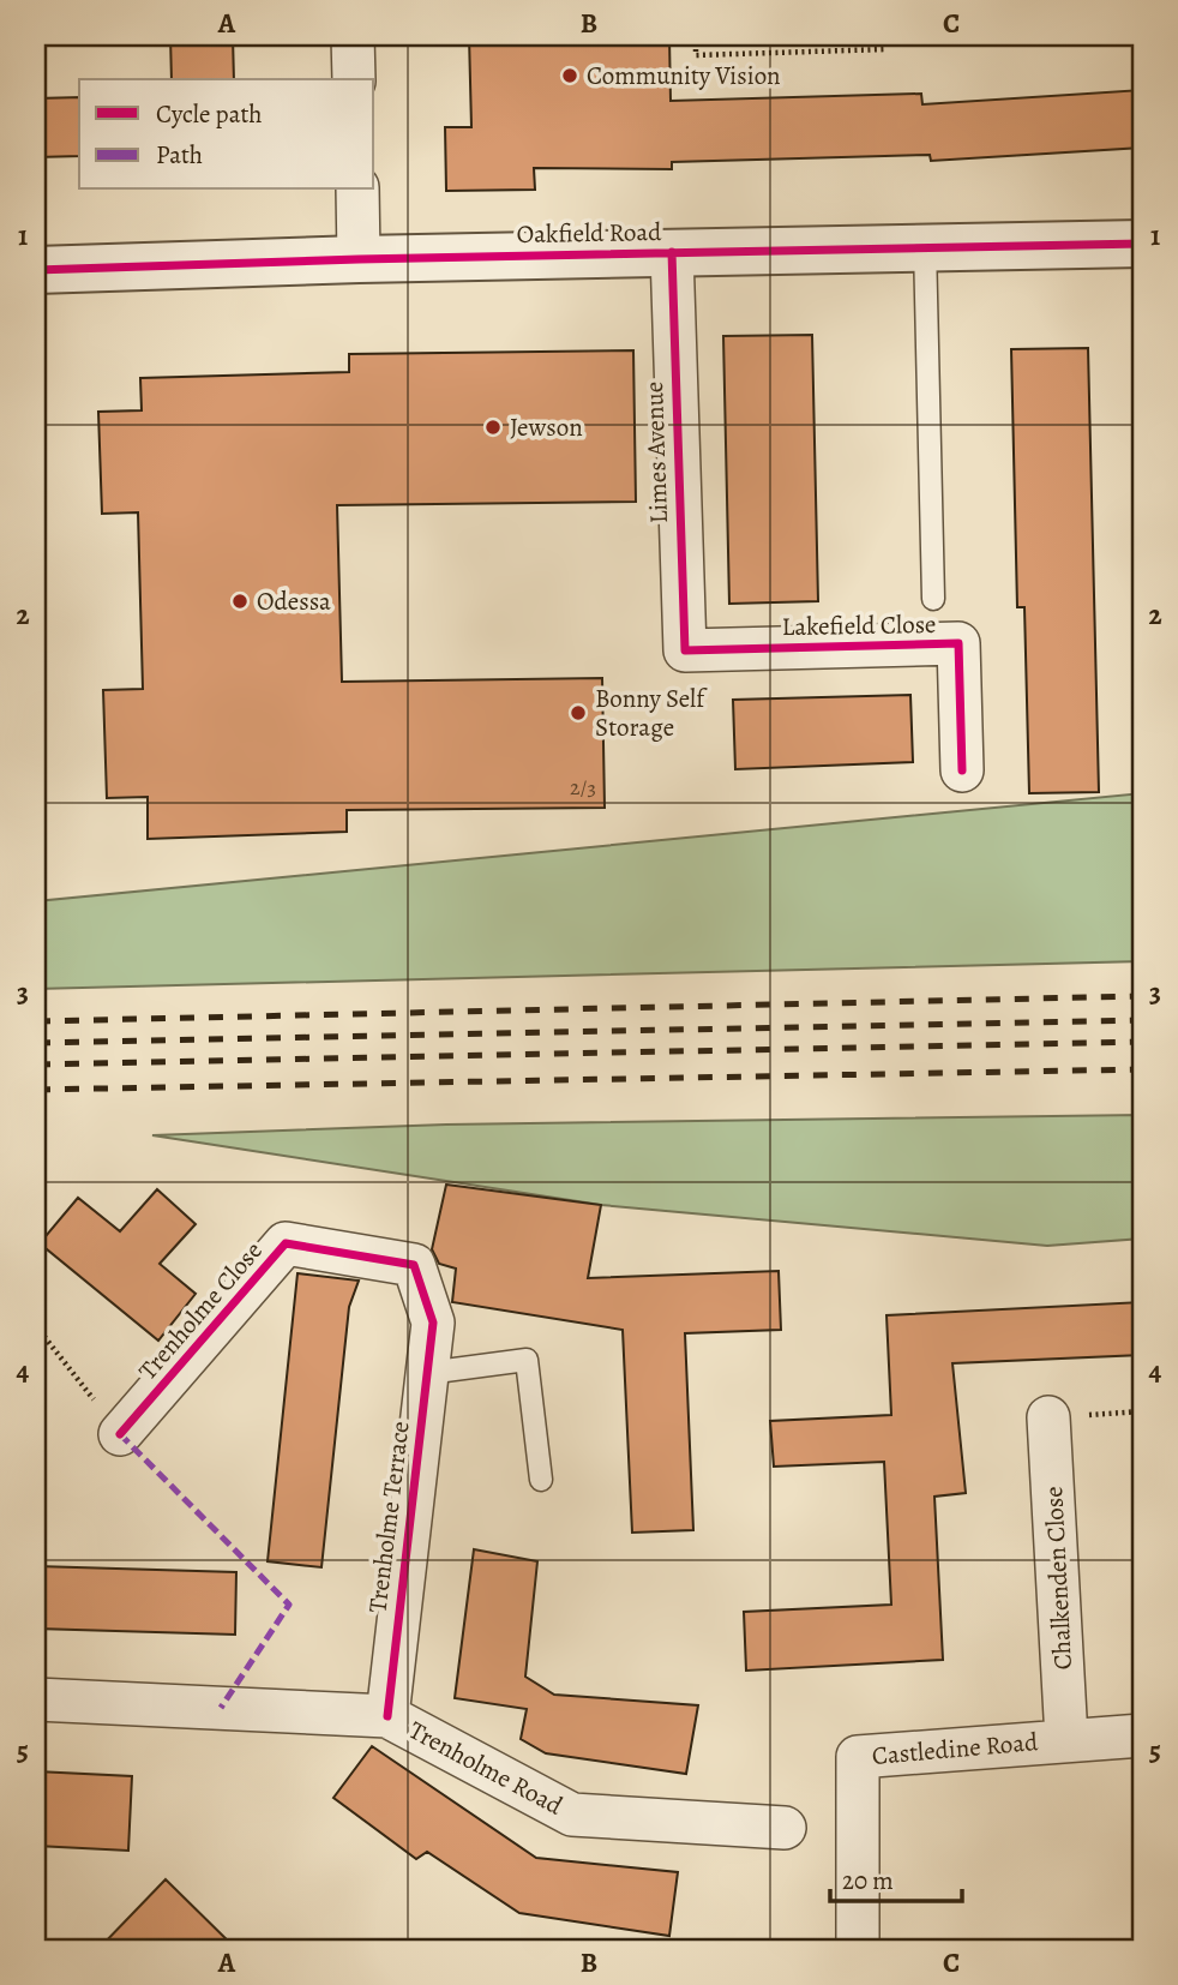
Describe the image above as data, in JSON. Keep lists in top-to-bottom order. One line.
{"streets":{"street":["Oakfield Road","Limes Avenue","Lakefield Close","Trenholme Close","Trenholme Terrace","Chalkenden Close","Castledine Road","Trenholme Road"]},"crossings":[["Oakfield Road","Limes Avenue"],["Limes Avenue","Lakefield Close"],["Trenholme Close","Trenholme Terrace"],["Trenholme Terrace","Trenholme Road"],["Chalkenden Close","Castledine Road"]],"places":["Community Vision","Jewson","Odessa","Bonny Self Storage"],"house_numbers":["2/3"],"legend":["Cycle path","Path"],"scale_bar":"20 m","grid":{"columns":["A","B","C"],"rows":["1","2","3","4","5"]}}
